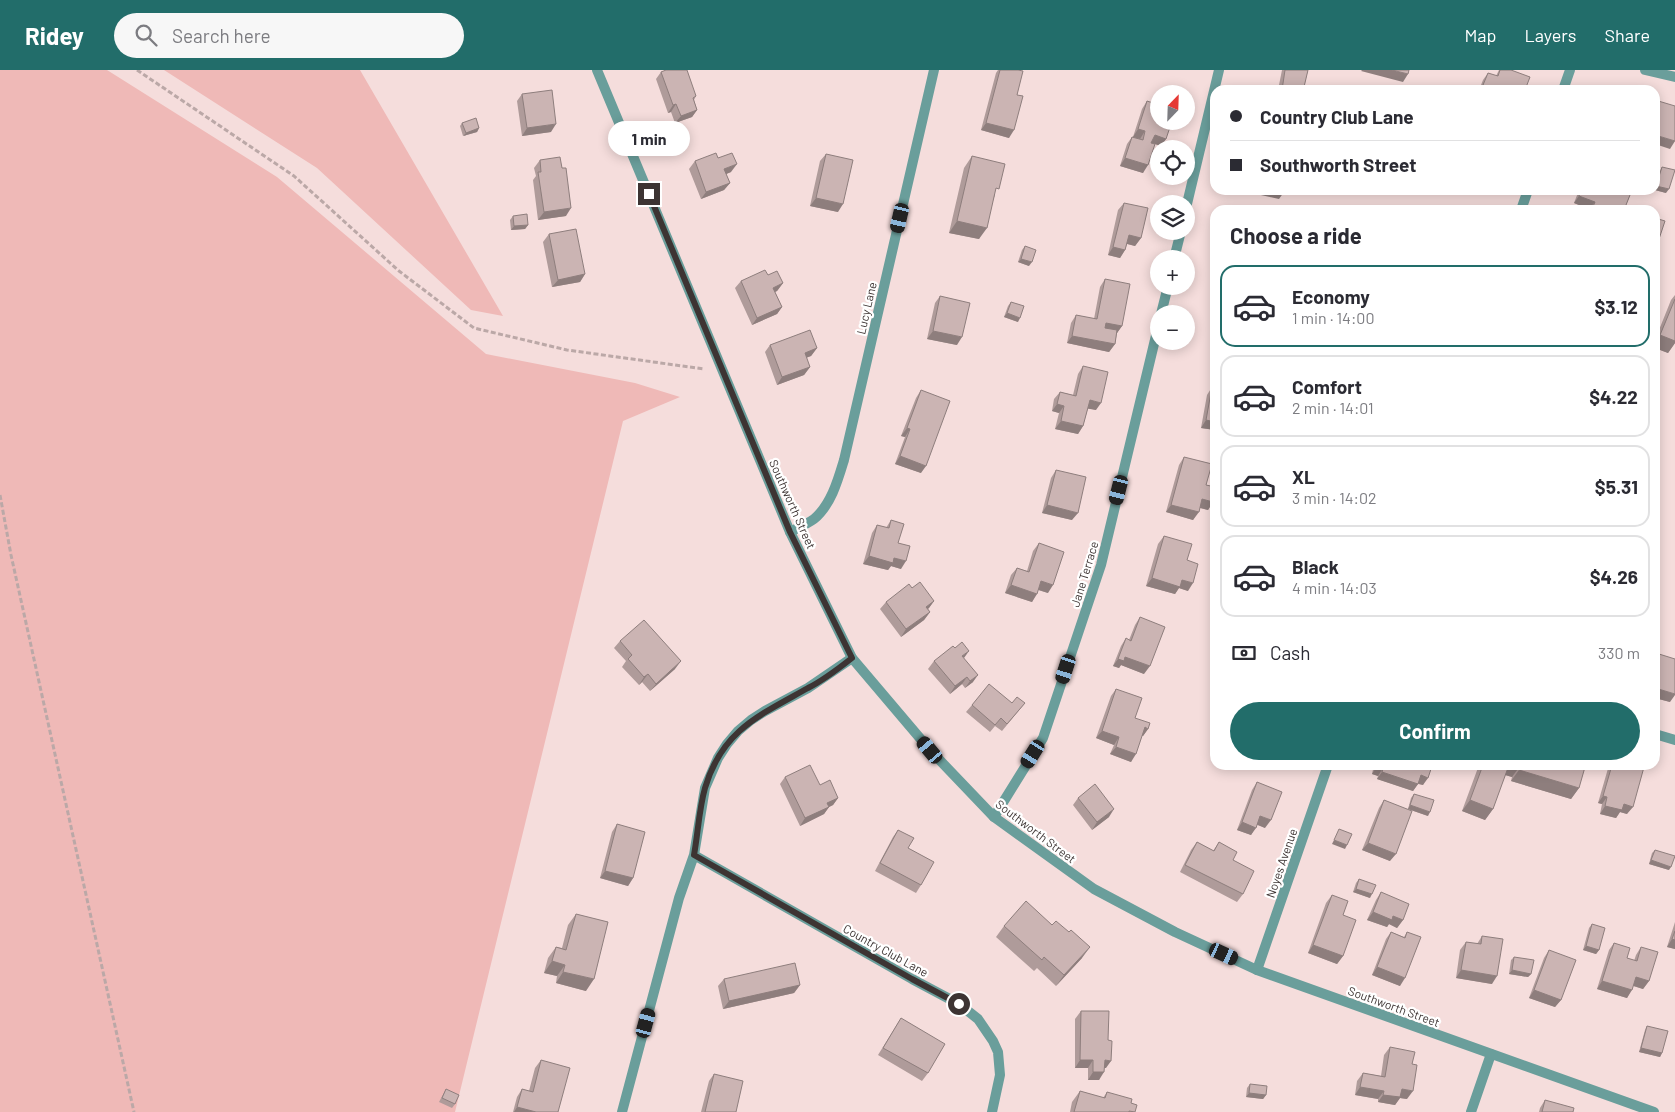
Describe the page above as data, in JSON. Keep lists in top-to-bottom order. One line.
{"streets":{"street":["Lucy Lane","Southworth Street","Jane Terrace","Noyes Avenue","Country Club Lane"]},"crossings":[["Lucy Lane","Southworth Street"],["Southworth Street","Jane Terrace"],["Southworth Street","Noyes Avenue"]],"north":"top right","page":{"header":"Ridey","search":"Search here","nav":["Map","Layers","Share"],"map_buttons":["+","−"],"banner":["Country Club Lane","Southworth Street"],"bubble":"1 min","heading":"Choose a ride","list":[{"name":"Economy","note":"1 min · 14:00","value":"$3.12"},{"name":"Comfort","note":"2 min · 14:01","value":"$4.22"},{"name":"XL","note":"3 min · 14:02","value":"$5.31"},{"name":"Black","note":"4 min · 14:03","value":"$4.26"}],"pay":["Cash","330 m"],"buttons":"Confirm"}}
